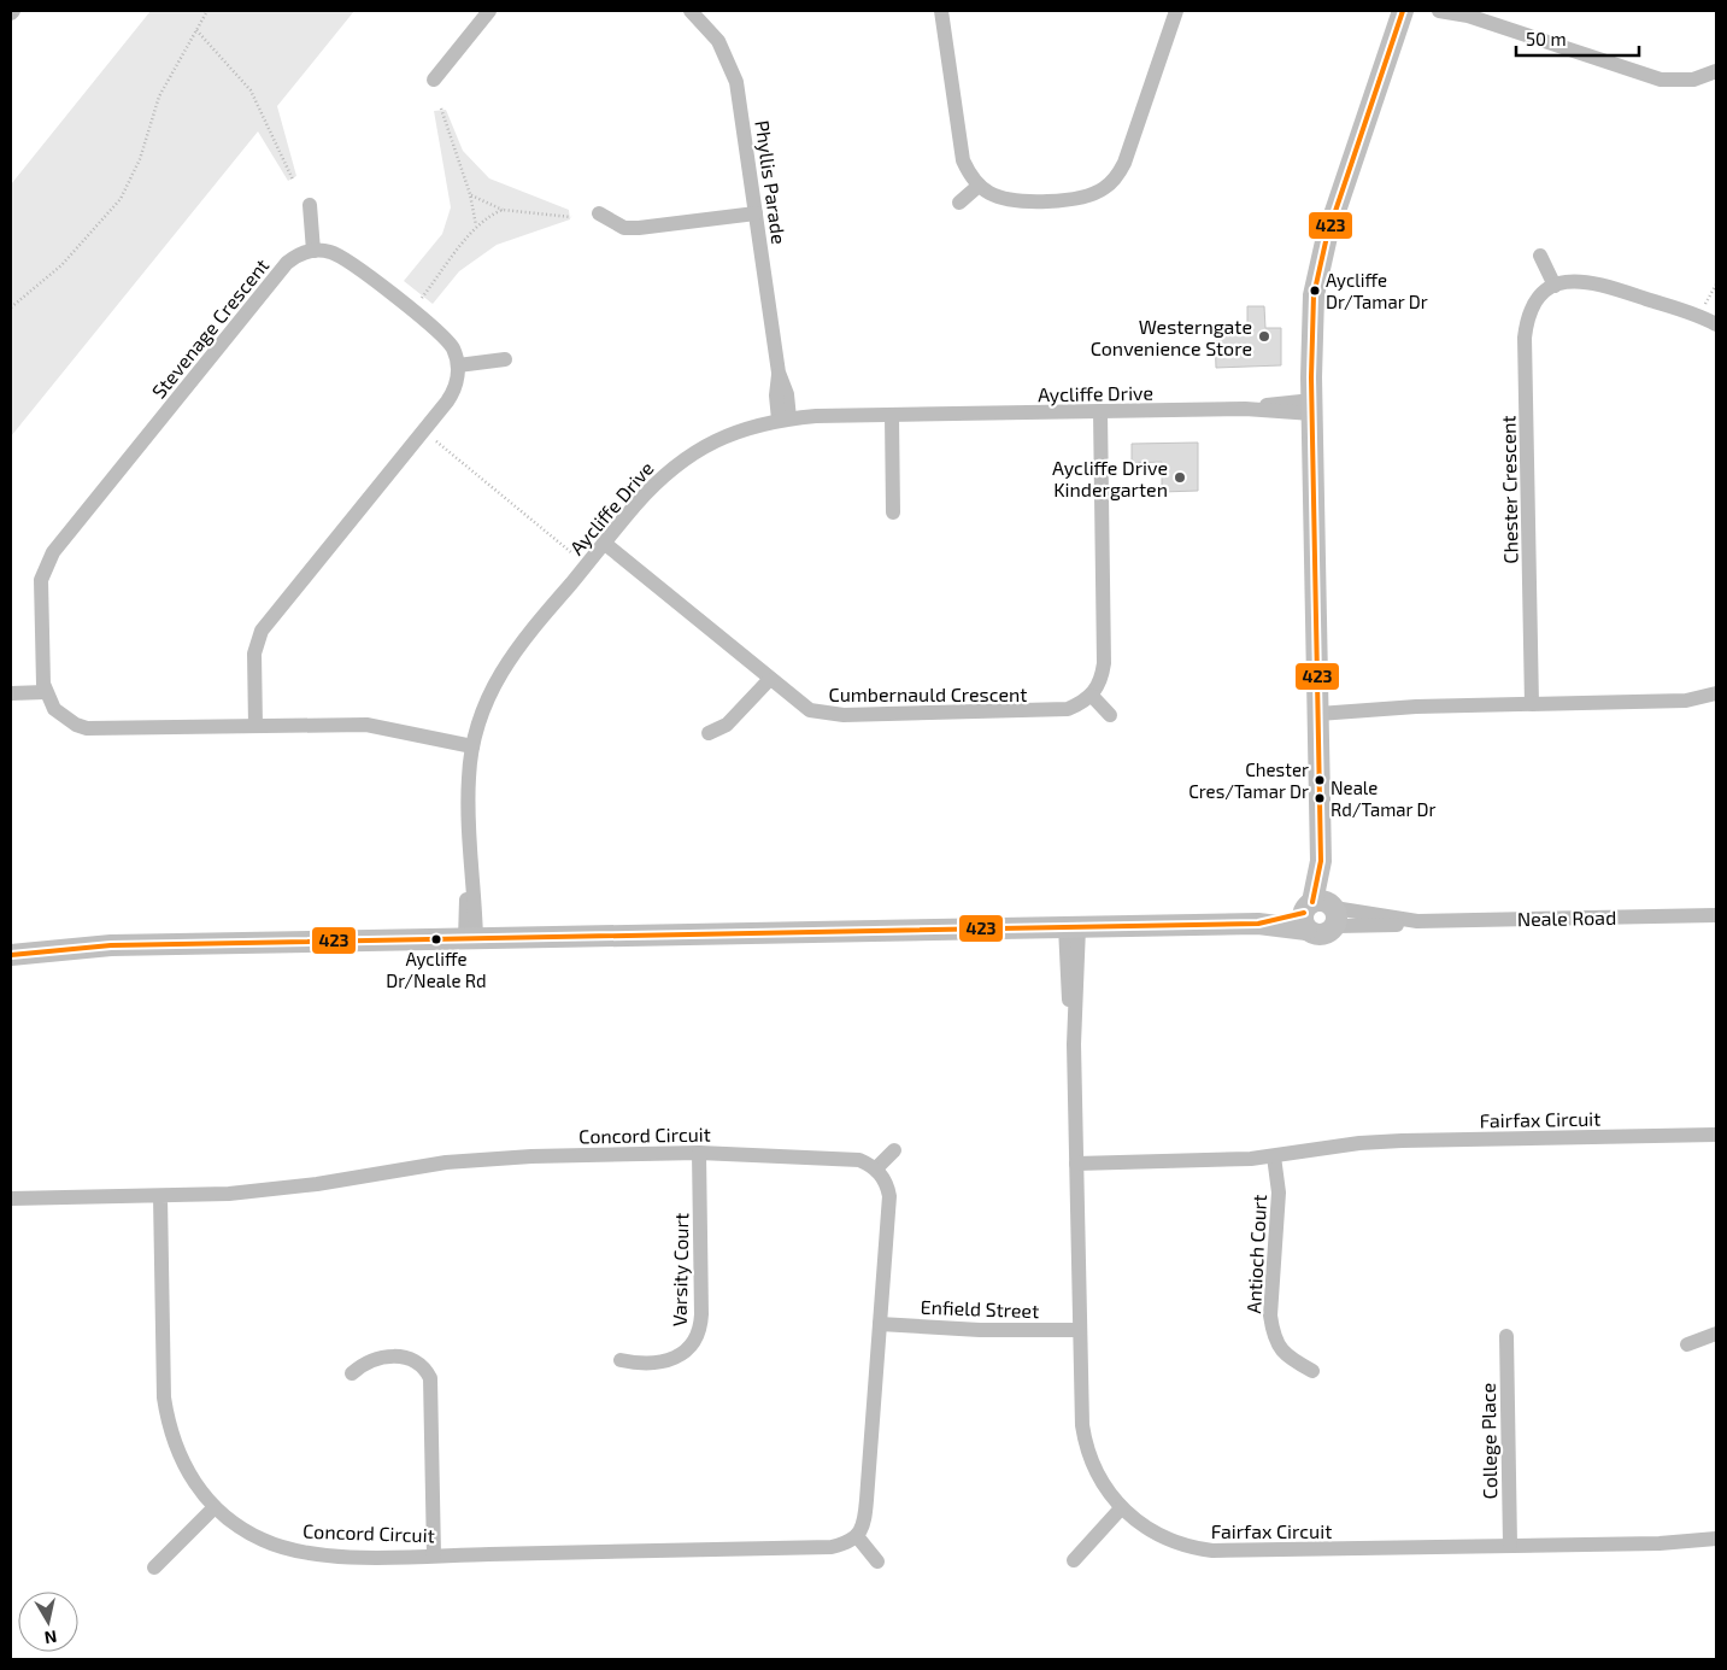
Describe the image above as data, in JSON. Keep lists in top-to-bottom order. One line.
{"streets":{"street":["Phyllis Parade","Stevenage Crescent","Aycliffe Drive","Chester Crescent","Cumbernauld Crescent","Neale Road","Fairfax Circuit","Concord Circuit","Antioch Court","Varsity Court","Enfield Street","College Place"]},"crossings":[["Phyllis Parade","Aycliffe Drive"],["Aycliffe Drive","Cumbernauld Crescent"],["Aycliffe Drive","Neale Road"],["Neale Road","Fairfax Circuit"],["Fairfax Circuit","Antioch Court"],["Fairfax Circuit","Enfield Street"],["Fairfax Circuit","College Place"],["Concord Circuit","Varsity Court"]],"places":["Aycliffe Dr/Tamar Dr","Westerngate Convenience Store","Aycliffe Drive Kindergarten","Chester Cres/Tamar Dr","Neale Rd/Tamar Dr","Aycliffe Dr/Neale Rd"],"lines":["transit line 423"],"scale_bar":"50 m","north":"bottom"}
